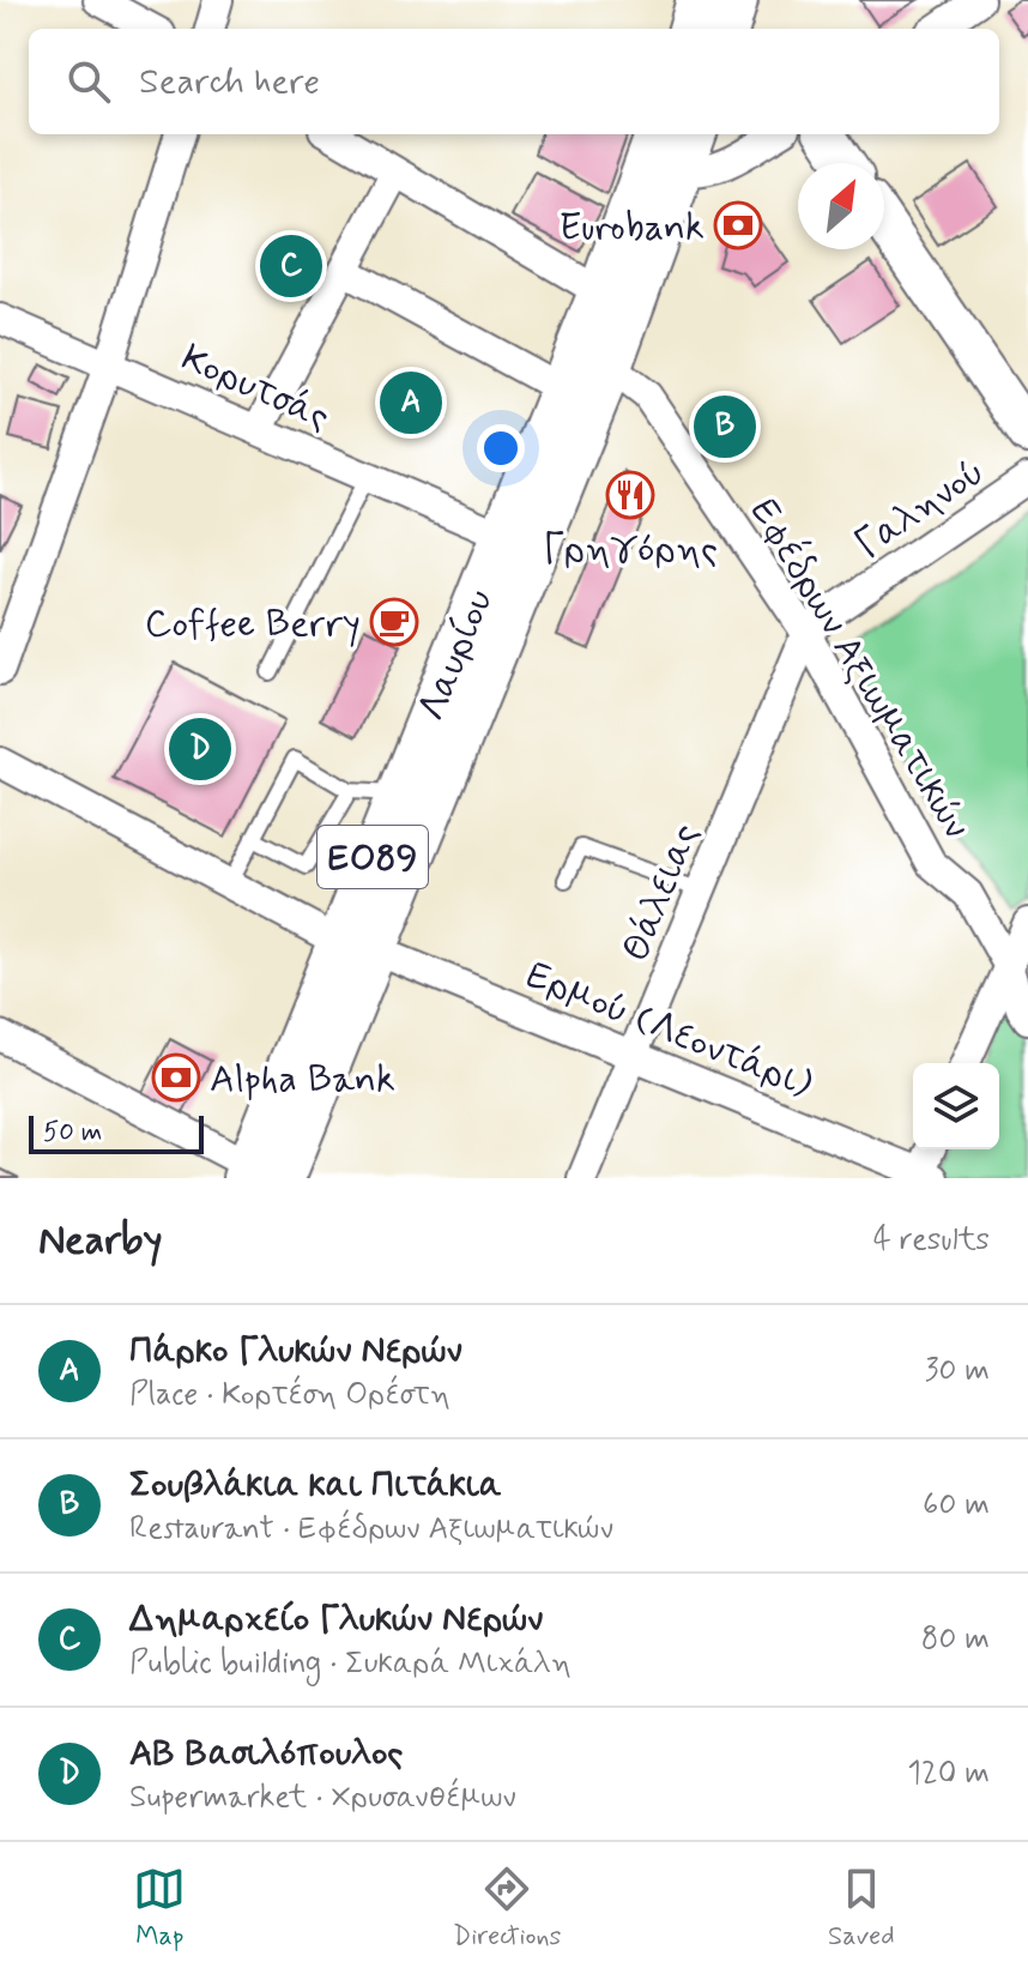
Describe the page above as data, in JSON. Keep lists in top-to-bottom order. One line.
{"streets":{"main road":["Λαυρίου","ΕΟ89"],"street":["Κορυτσάς","Γαληνού","Εφέδρων Αξιωματικών","Θάλειας","Ερμού (Λεοντάρι)"]},"crossings":[["Κορυτσάς","Λαυρίου"],["Γαληνού","Εφέδρων Αξιωματικών"],["Γαληνού","Θάλειας"],["Λαυρίου","Εφέδρων Αξιωματικών"],["Λαυρίου","Ερμού (Λεοντάρι)"],["Εφέδρων Αξιωματικών","Θάλειας"],["Θάλειας","Ερμού (Λεοντάρι)"]],"places":{"bank":["Eurobank","Alpha Bank"],"restaurant":["Γρηγόρης"],"cafe":["Coffee Berry"]},"scale_bar":"50 m","north":"top right","page":{"search":"Search here","pins":["C","A","B","D"],"scale":"50 m","heading":["Nearby","4 results"],"list":[{"mark":"A","name":"Πάρκο Γλυκών Νερών","note":"Place · Κορτέση Ορέστη","value":"30 m"},{"mark":"B","name":"Σουβλάκια και Πιτάκια","note":"Restaurant · Εφέδρων Αξιωματικών","value":"60 m"},{"mark":"C","name":"Δημαρχείο Γλυκών Νερών","note":"Public building · Συκαρά Μιχάλη","value":"80 m"},{"mark":"D","name":"ΑΒ Βασιλόπουλος","note":"Supermarket · Χρυσανθέμων","value":"120 m"}],"nav":["Map","Directions","Saved"]}}
